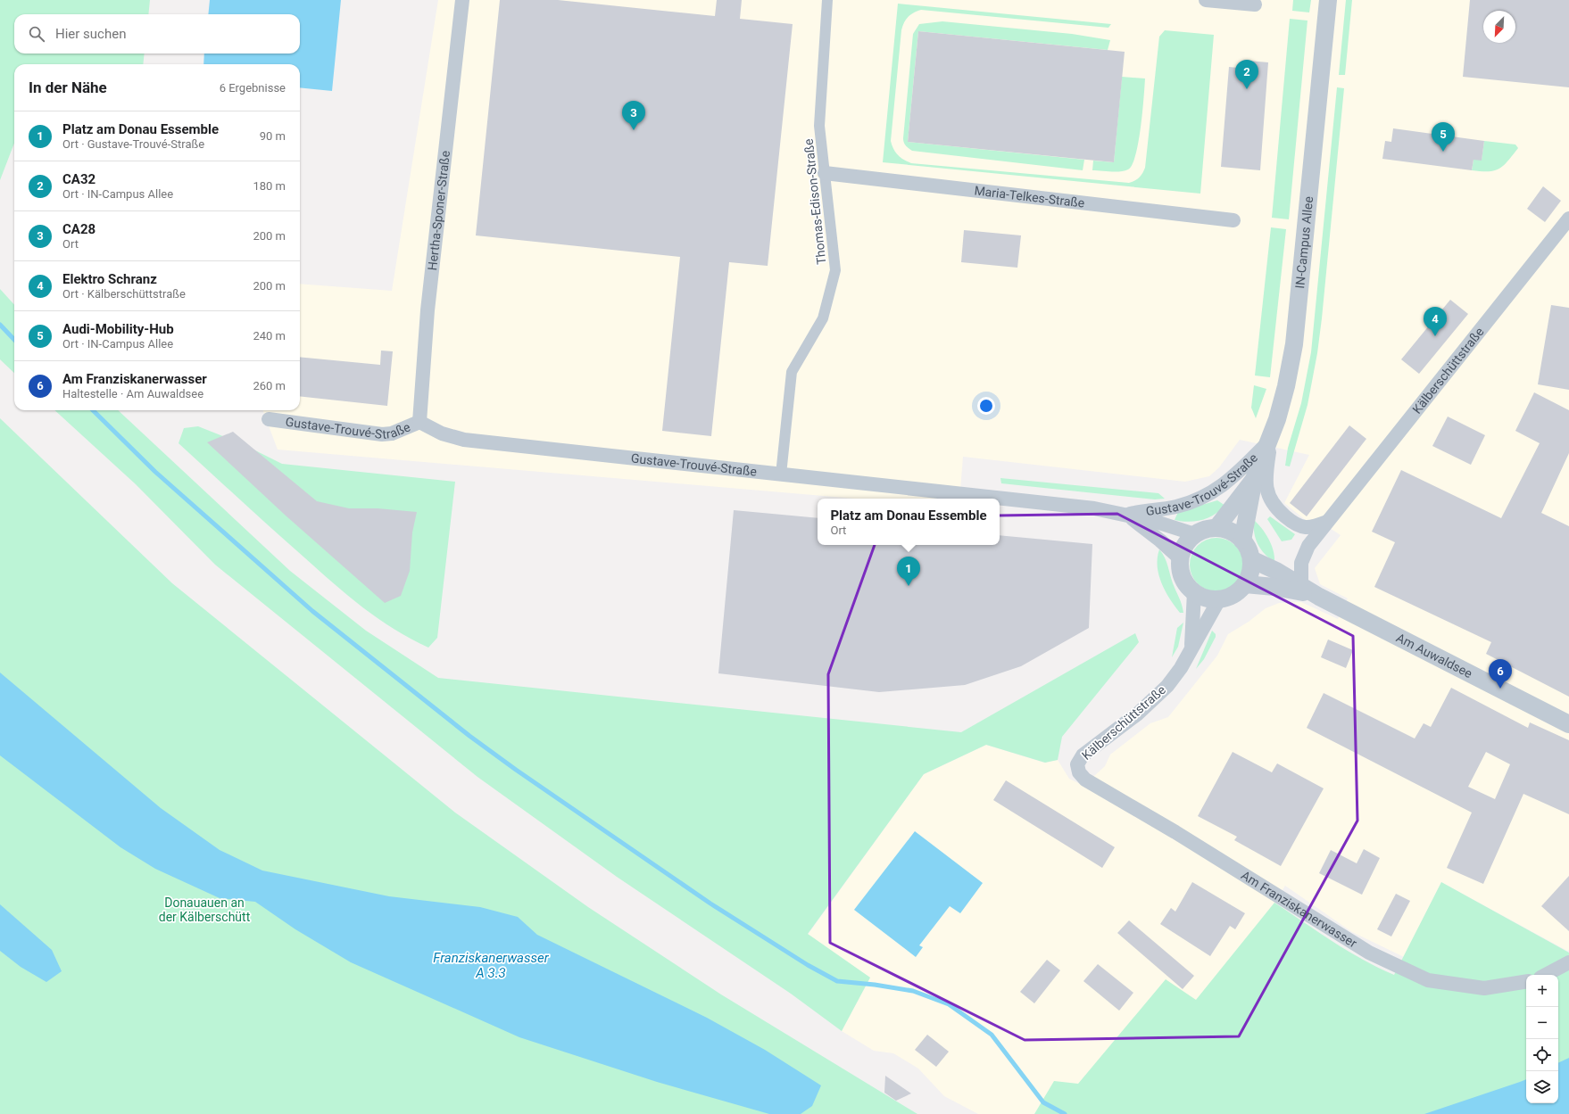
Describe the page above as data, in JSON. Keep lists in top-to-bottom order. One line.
{"streets":{"street":["Maria-Telkes-Straße","Thomas-Edison-Straße","Hertha-Sponer-Straße","IN-Campus Allee","Kälberschüttstraße","Gustave-Trouvé-Straße","Am Auwaldsee","Am Franziskanerwasser"]},"crossings":[["Maria-Telkes-Straße","Thomas-Edison-Straße"],["Thomas-Edison-Straße","Gustave-Trouvé-Straße"],["Hertha-Sponer-Straße","Gustave-Trouvé-Straße"],["IN-Campus Allee","Kälberschüttstraße"],["IN-Campus Allee","Gustave-Trouvé-Straße"],["IN-Campus Allee","Am Auwaldsee"],["Kälberschüttstraße","Gustave-Trouvé-Straße"],["Kälberschüttstraße","Am Auwaldsee"],["Kälberschüttstraße","Am Franziskanerwasser"],["Gustave-Trouvé-Straße","Am Auwaldsee"]],"water":["Franziskanerwasser A 3.3"],"parks":["Donauauen an der Kälberschütt"],"north":"bottom left","page":{"search":"Hier suchen","pins":["2","3","5","4","1","6"],"heading":["In der Nähe","6 Ergebnisse"],"list":[{"mark":"1","name":"Platz am Donau Essemble","note":"Ort · Gustave-Trouvé-Straße","value":"90 m"},{"mark":"2","name":"CA32","note":"Ort · IN-Campus Allee","value":"180 m"},{"mark":"3","name":"CA28","note":"Ort","value":"200 m"},{"mark":"4","name":"Elektro Schranz","note":"Ort · Kälberschüttstraße","value":"200 m"},{"mark":"5","name":"Audi-Mobility-Hub","note":"Ort · IN-Campus Allee","value":"240 m"},{"mark":"6","name":"Am Franziskanerwasser","note":"Haltestelle · Am Auwaldsee","value":"260 m"}],"popup":["Platz am Donau Essemble","Ort"],"map_buttons":["+","−"]}}
